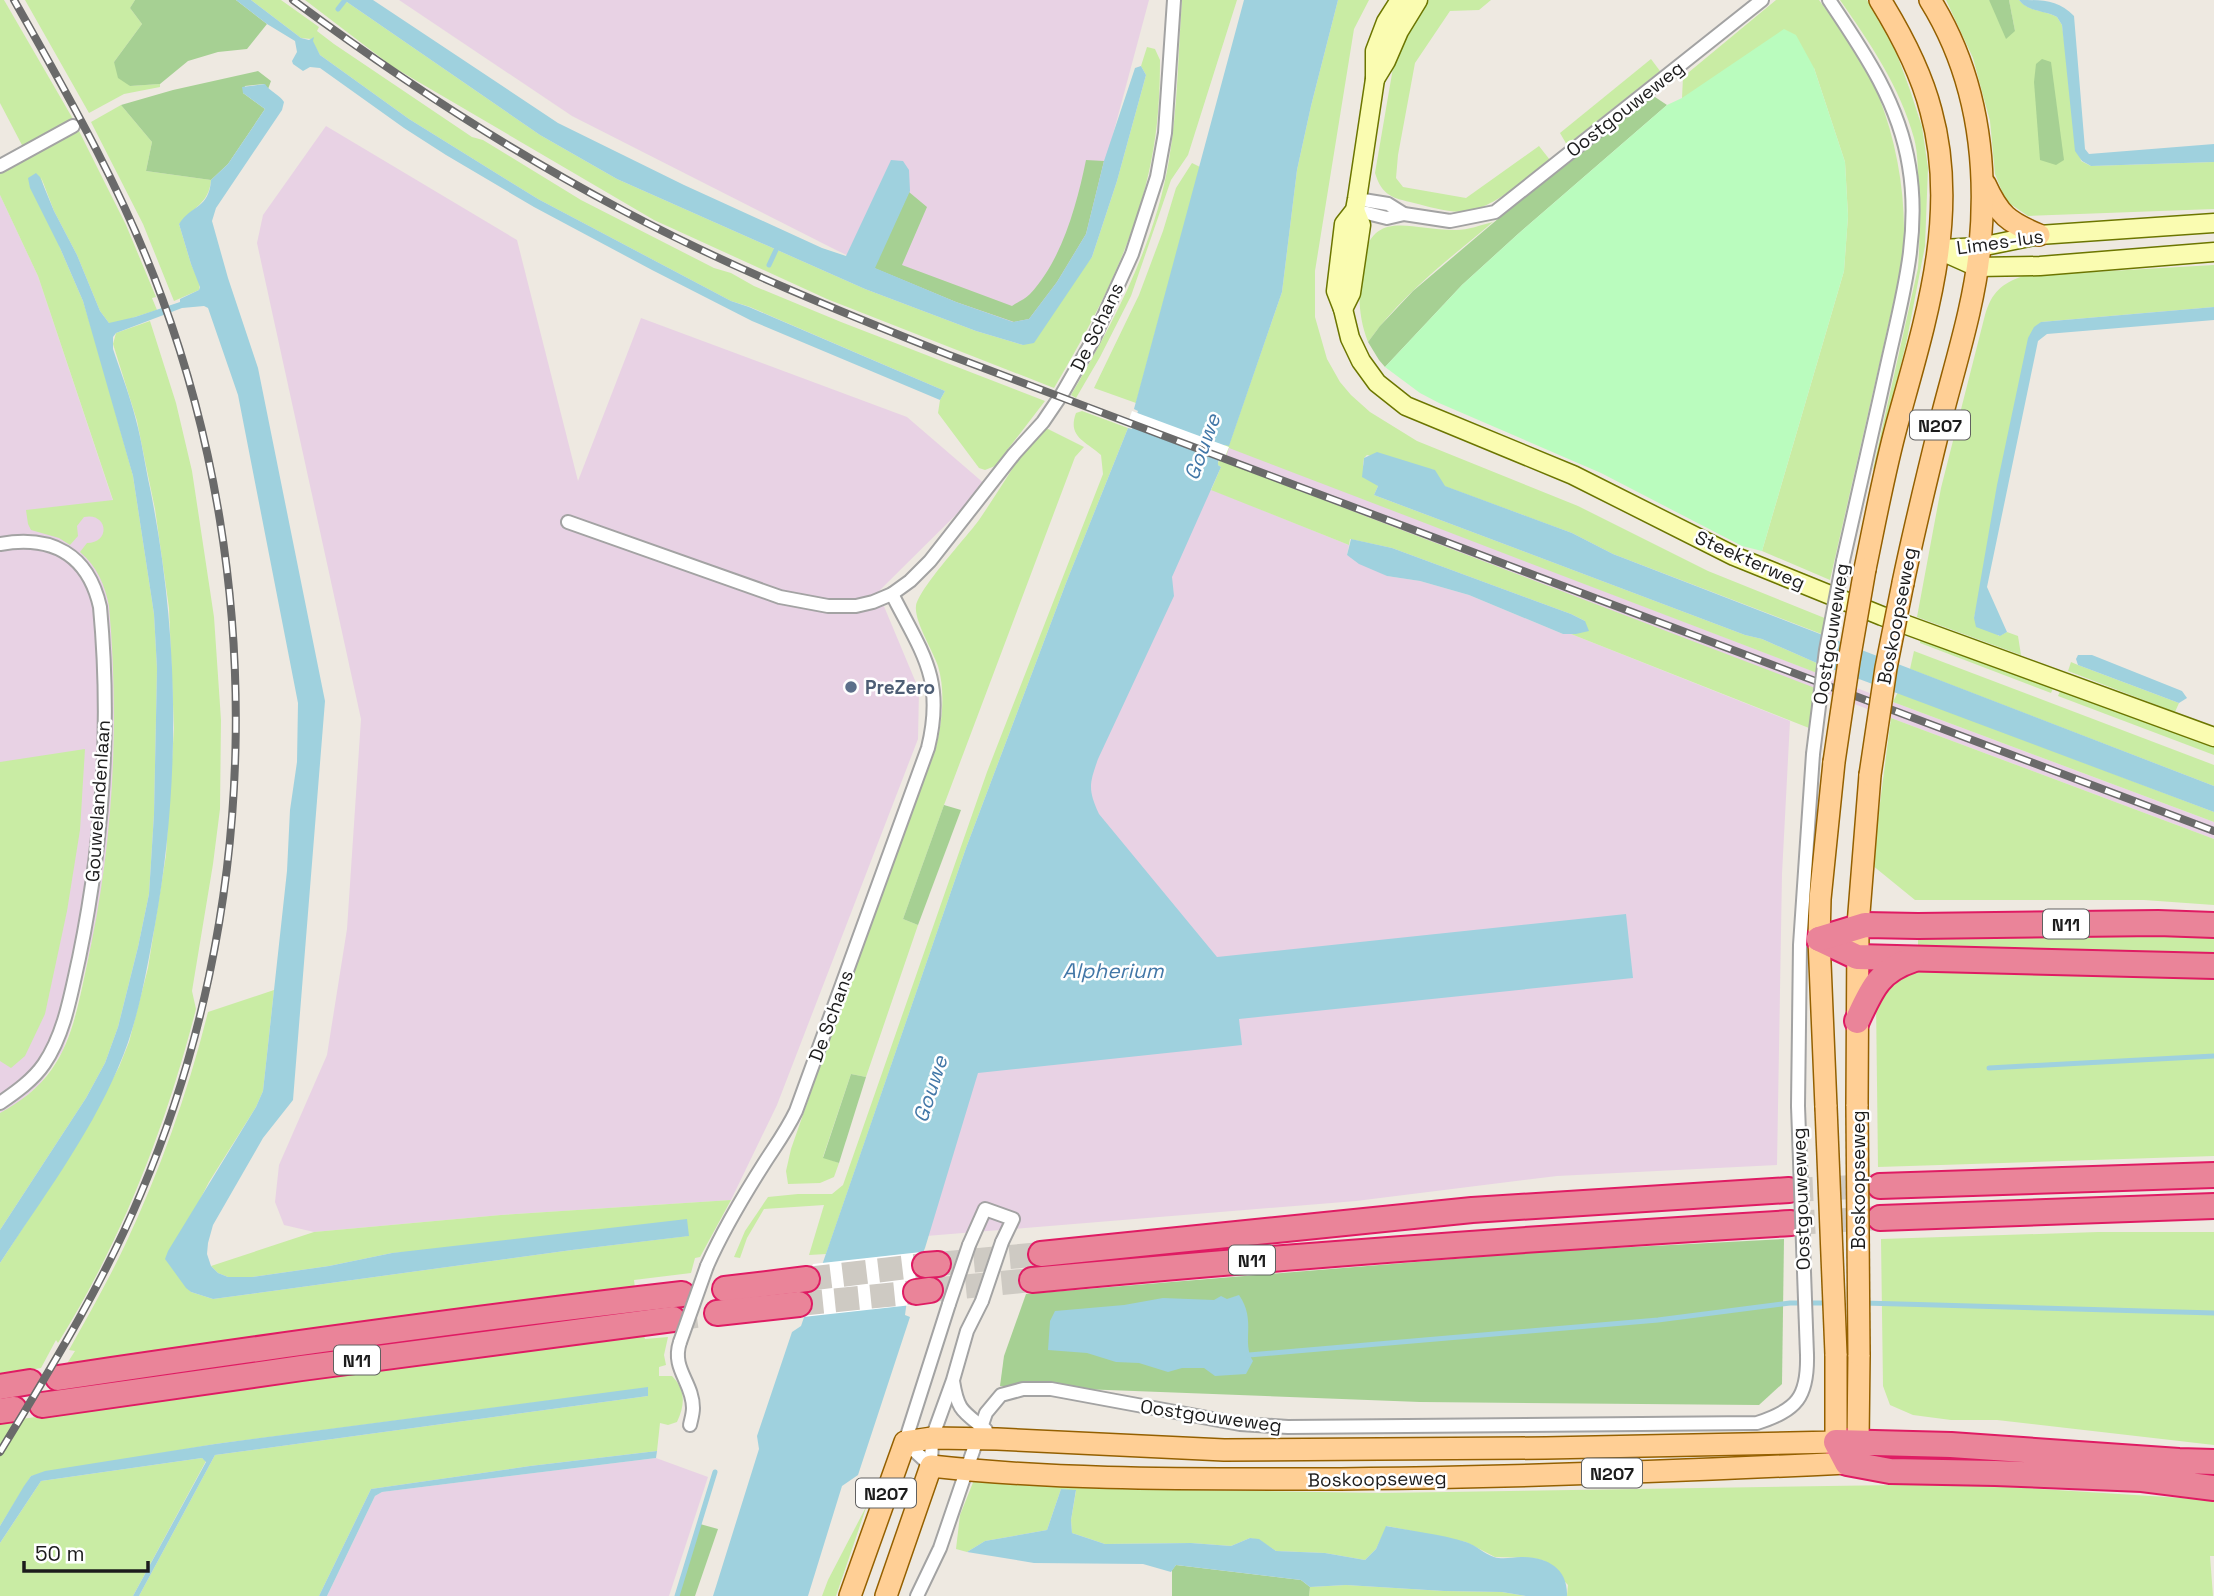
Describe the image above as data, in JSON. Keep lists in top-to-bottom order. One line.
{"streets":{"highway":["N11"],"main road":["Limes-lus","N207","Steekterweg","Boskoopseweg"],"street":["Oostgouweweg","De Schans","Gouwelandenlaan"]},"crossings":[["Oostgouweweg","N207"],["Oostgouweweg","Steekterweg"],["Oostgouweweg","Boskoopseweg"],["Limes-lus","Boskoopseweg"],["De Schans","N11"],["N207","Boskoopseweg"],["Boskoopseweg","N11"]],"water":["Gouwe","Alpherium"],"places":["PreZero"],"scale_bar":"50 m"}
